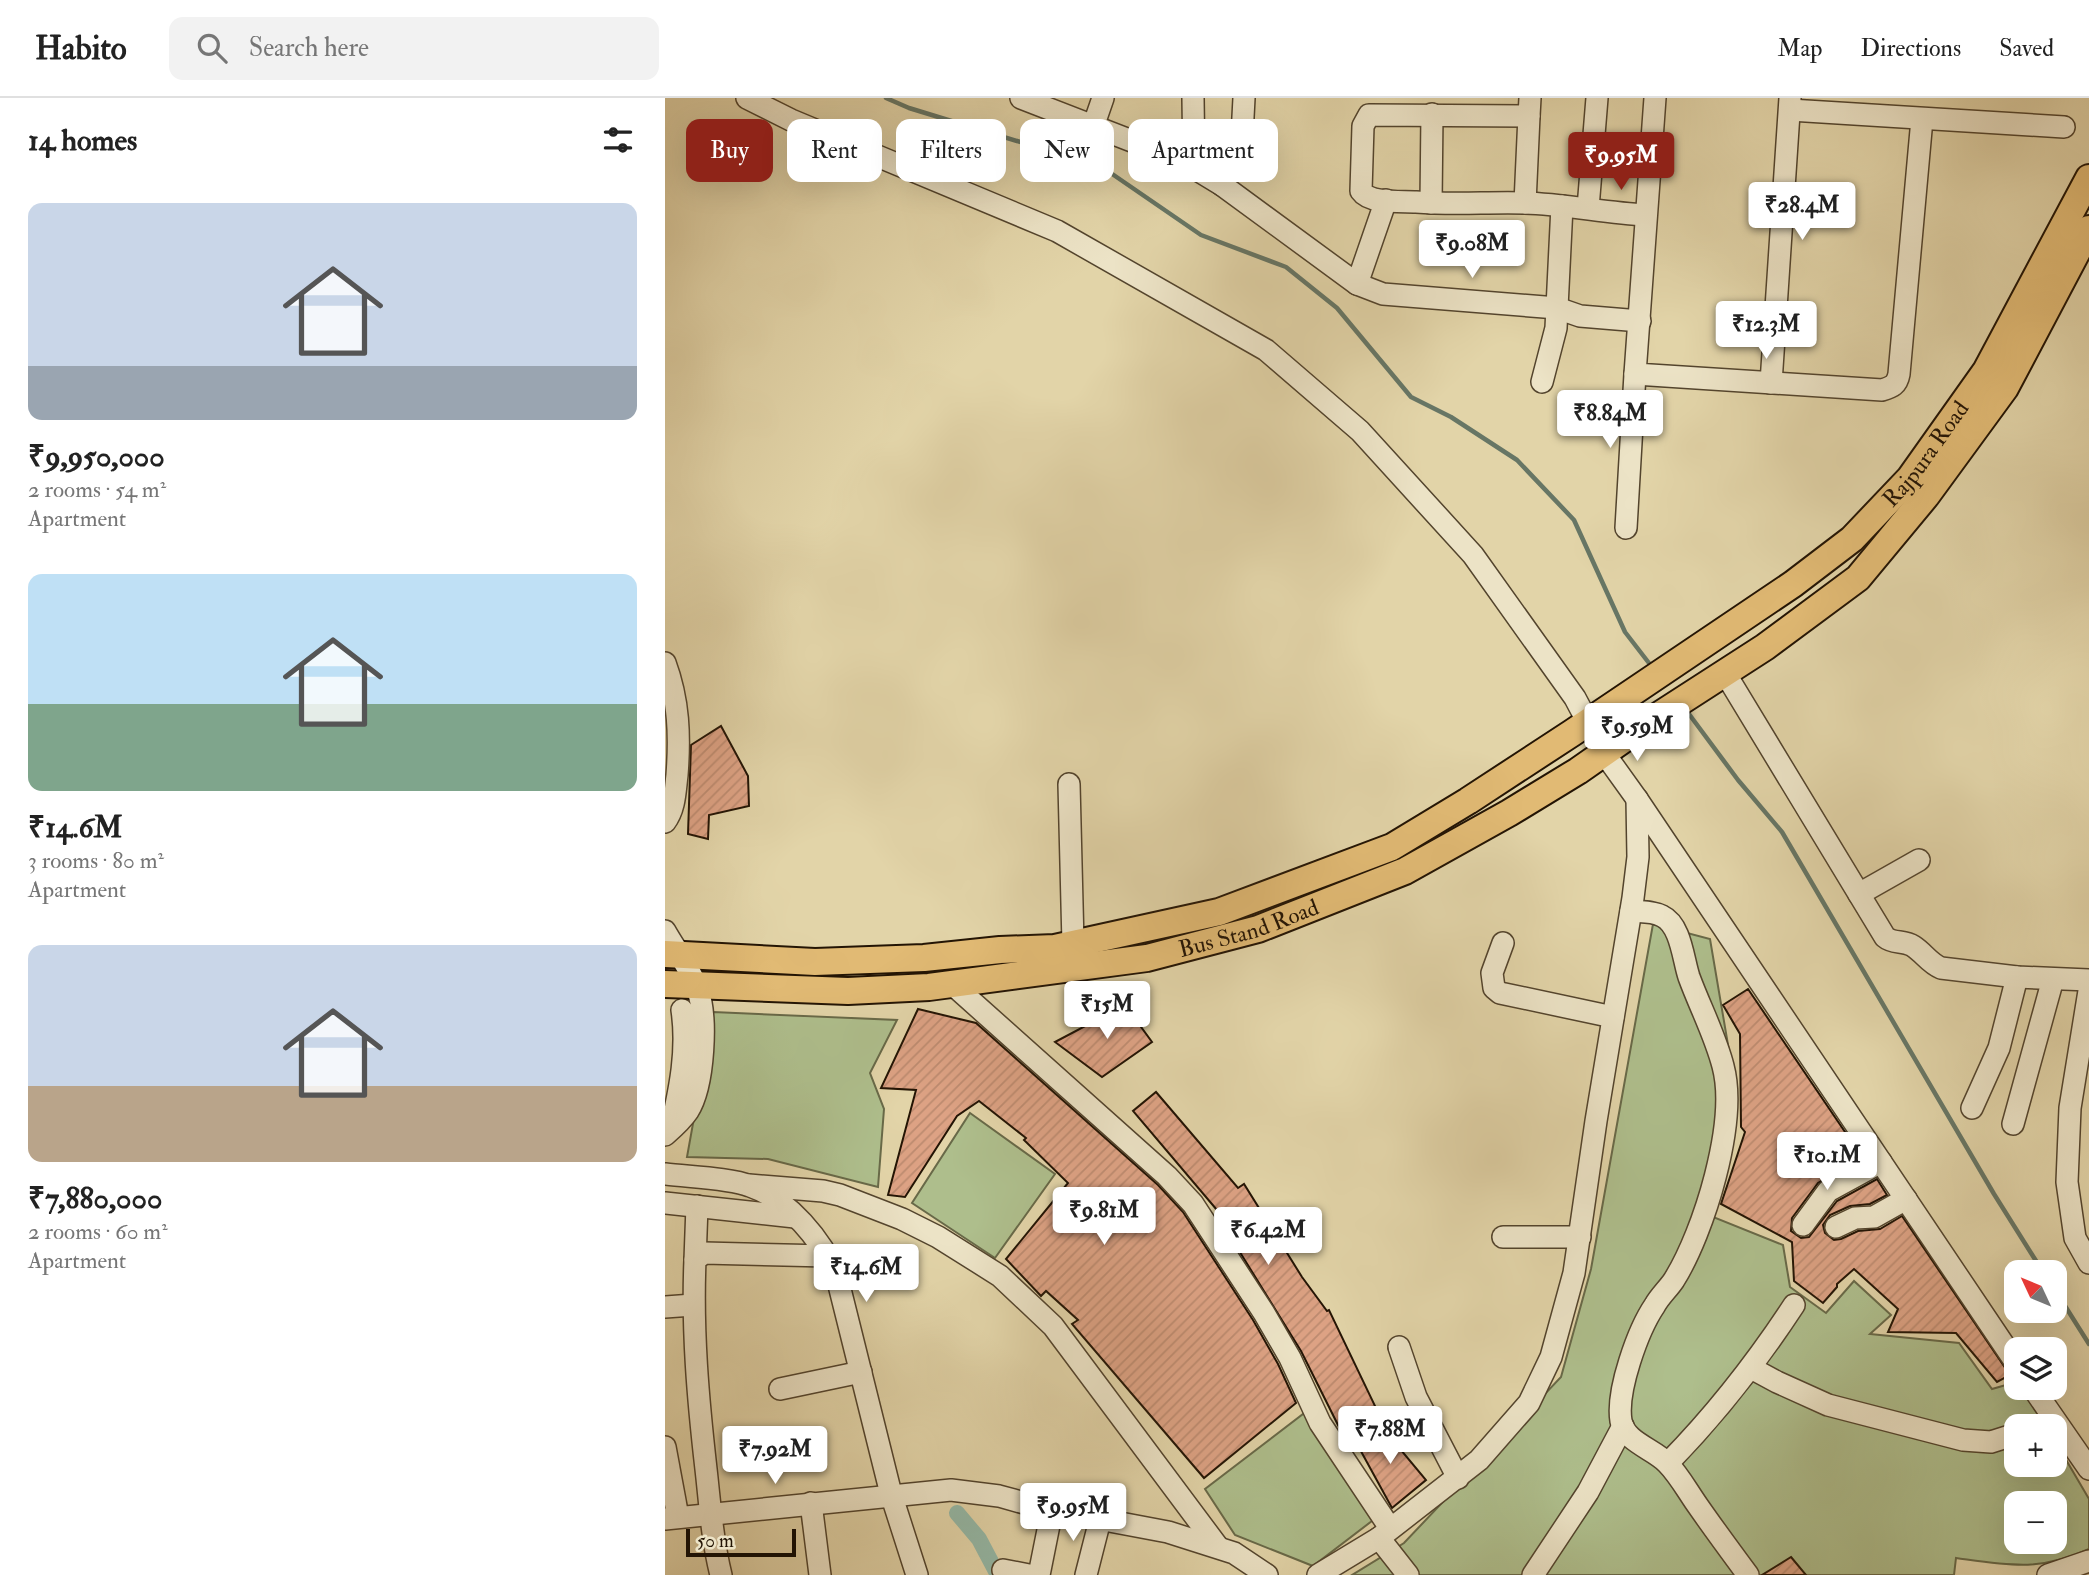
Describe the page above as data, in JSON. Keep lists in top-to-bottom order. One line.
{"streets":{"main road":["Rajpura Road","Bus Stand Road"]},"crossings":[["Rajpura Road","Bus Stand Road"]],"scale_bar":"50 m","north":"top left","page":{"header":"Habito","search":"Search here","nav":["Map","Directions","Saved"],"heading":"14 homes","chip":["Buy","Rent","Filters","New","Apartment"],"price":["₹9.95M","₹28.4M","₹9.08M","₹12.3M","₹8.84M","₹9.59M","₹15M","₹10.1M","₹9.81M","₹6.42M","₹14.6M","₹7.88M","₹7.92M","₹9.95M"],"list":[{"name":"₹9,950,000","note":"2 rooms · 54 m² · Apartment"},{"name":"₹14.6M","note":"3 rooms · 80 m² · Apartment"},{"name":"₹7,880,000","note":"2 rooms · 60 m² · Apartment"}],"map_buttons":["+","−"],"scale":"50 m"}}
